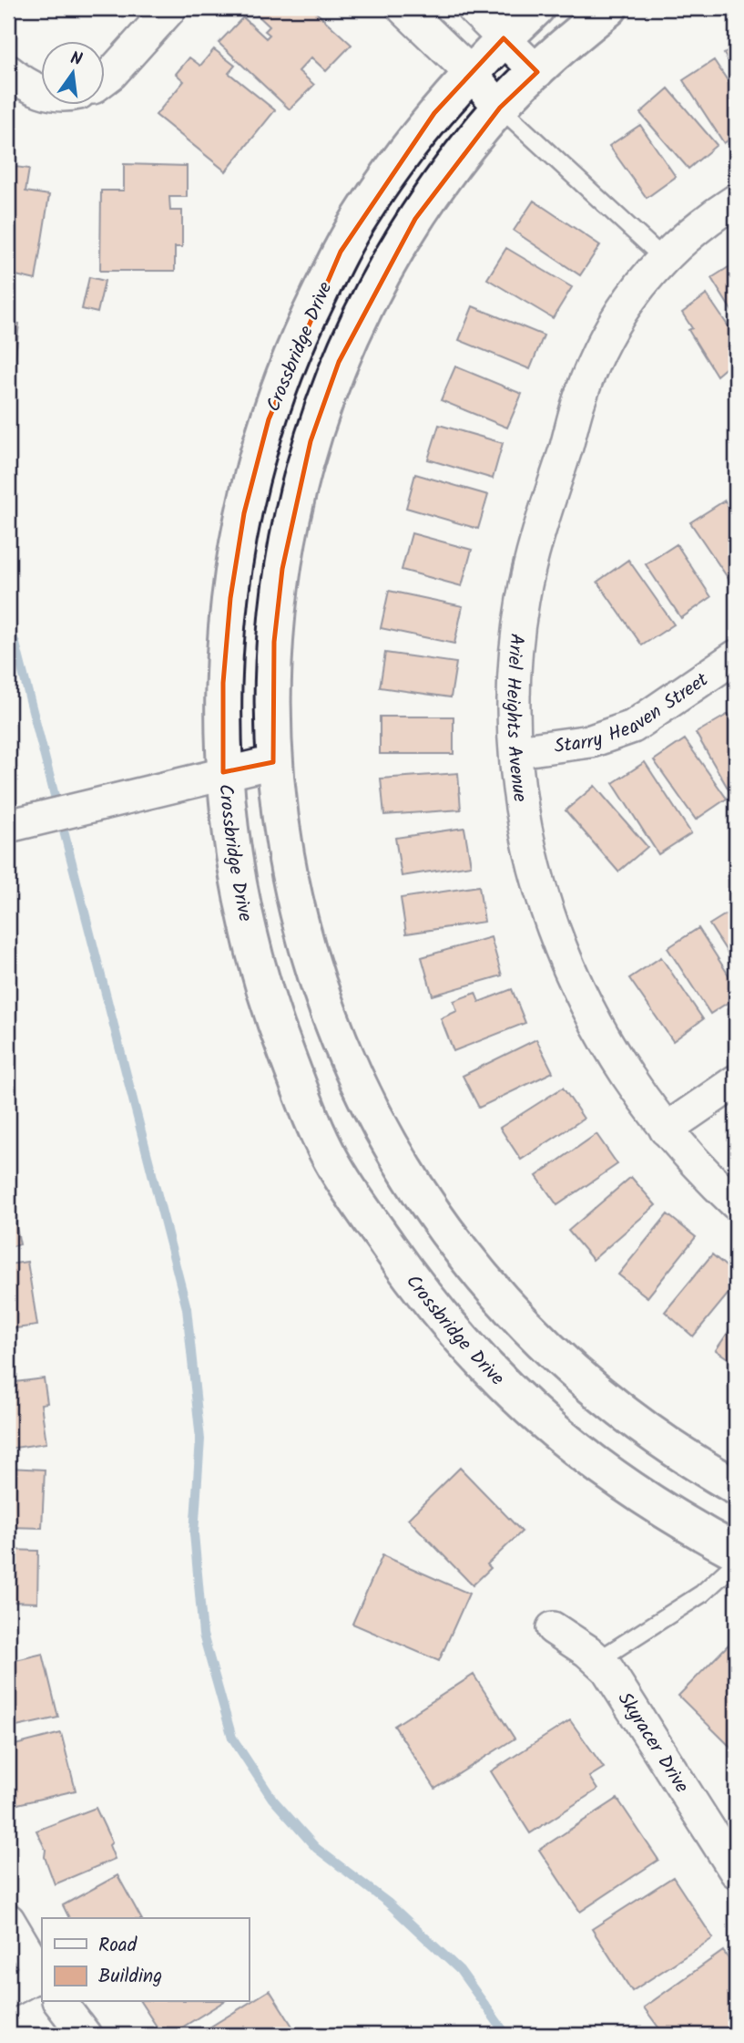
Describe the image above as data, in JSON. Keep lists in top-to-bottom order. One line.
{"streets":{"street":["Crossbridge Drive","Starry Heaven Street","Ariel Heights Avenue","Skyracer Drive"]},"crossings":[["Starry Heaven Street","Ariel Heights Avenue"]],"legend":["Road","Building"],"north":"top"}
